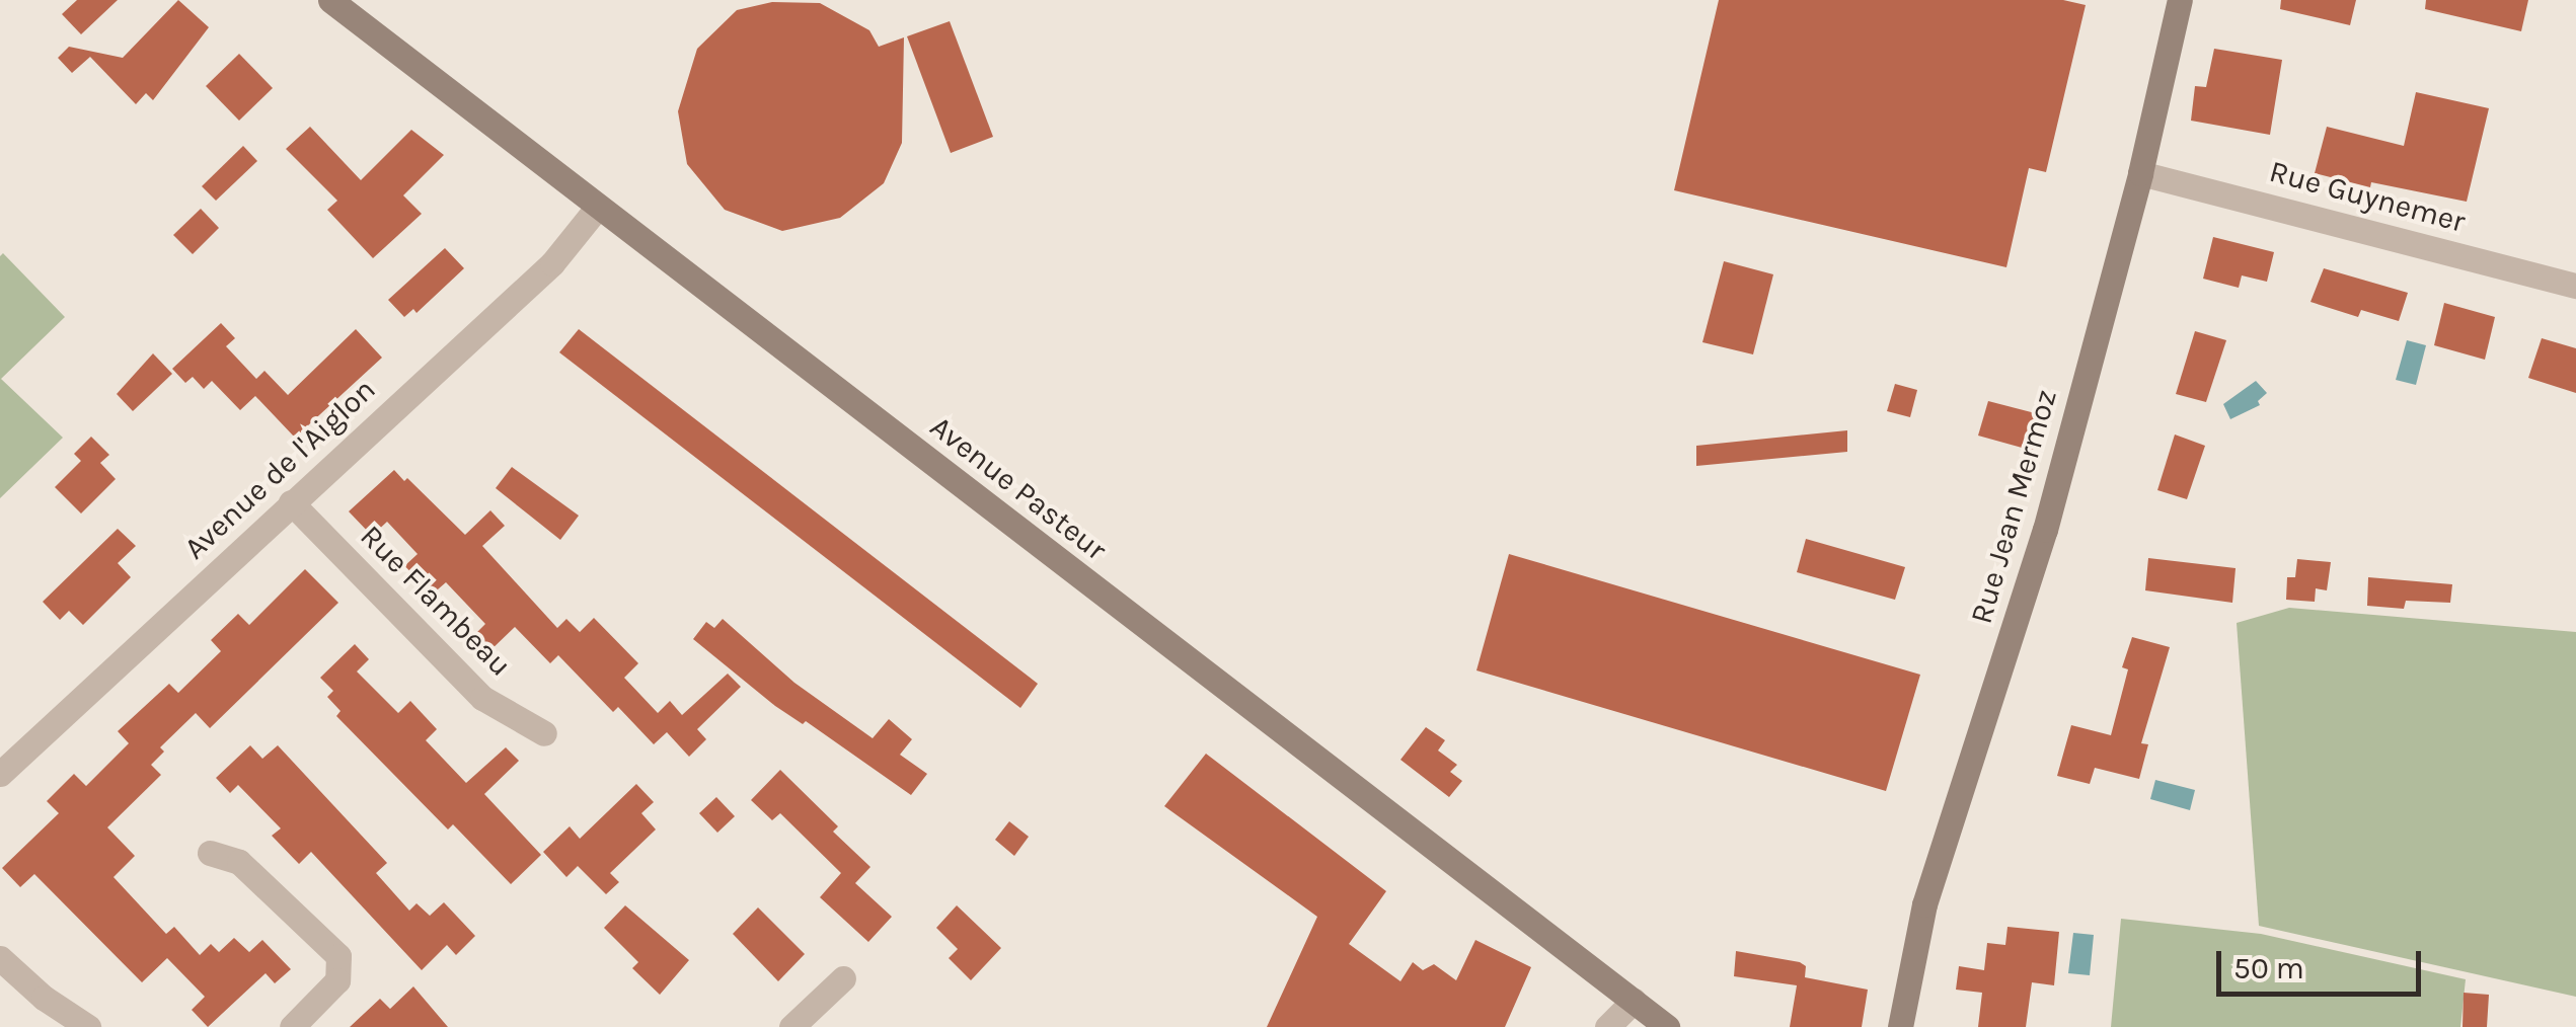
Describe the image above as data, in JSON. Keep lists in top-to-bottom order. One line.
{"streets":{"main road":["Avenue Pasteur","Rue Jean Mermoz"],"street":["Rue Guynemer","Avenue de l'Aiglon","Rue Flambeau"]},"crossings":[["Rue Guynemer","Rue Jean Mermoz"],["Avenue de l'Aiglon","Avenue Pasteur"],["Avenue de l'Aiglon","Rue Flambeau"]],"scale_bar":"50 m"}
